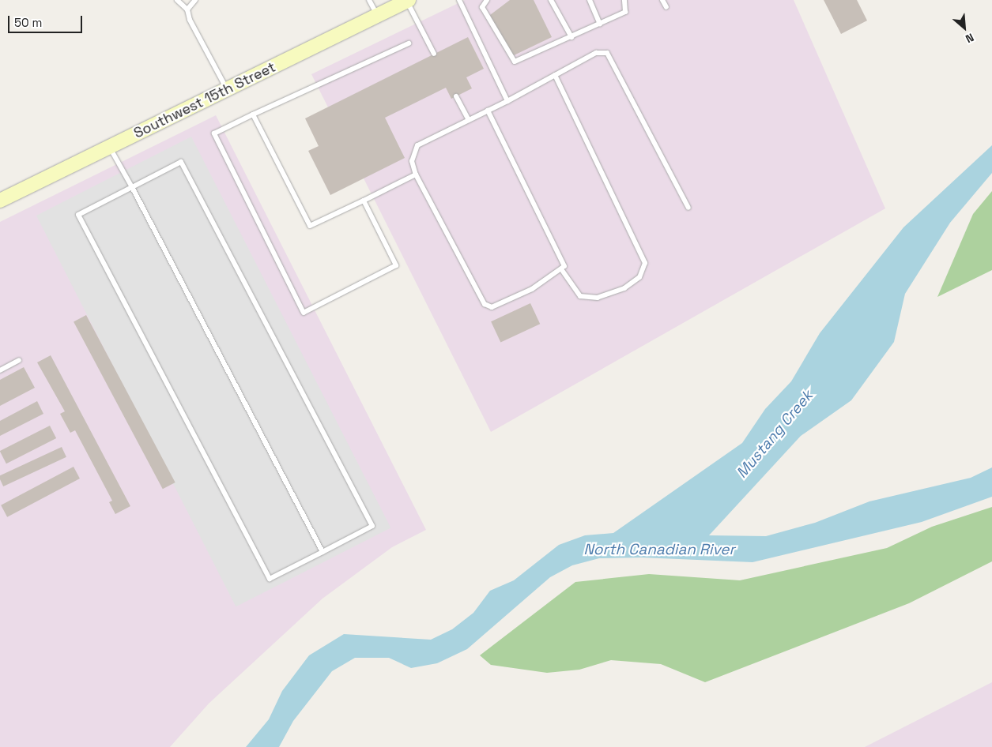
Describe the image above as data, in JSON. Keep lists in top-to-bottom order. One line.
{"streets":{"main road":["Southwest 15th Street"]},"water":["Mustang Creek","North Canadian River"],"scale_bar":"50 m","north":"bottom right"}
